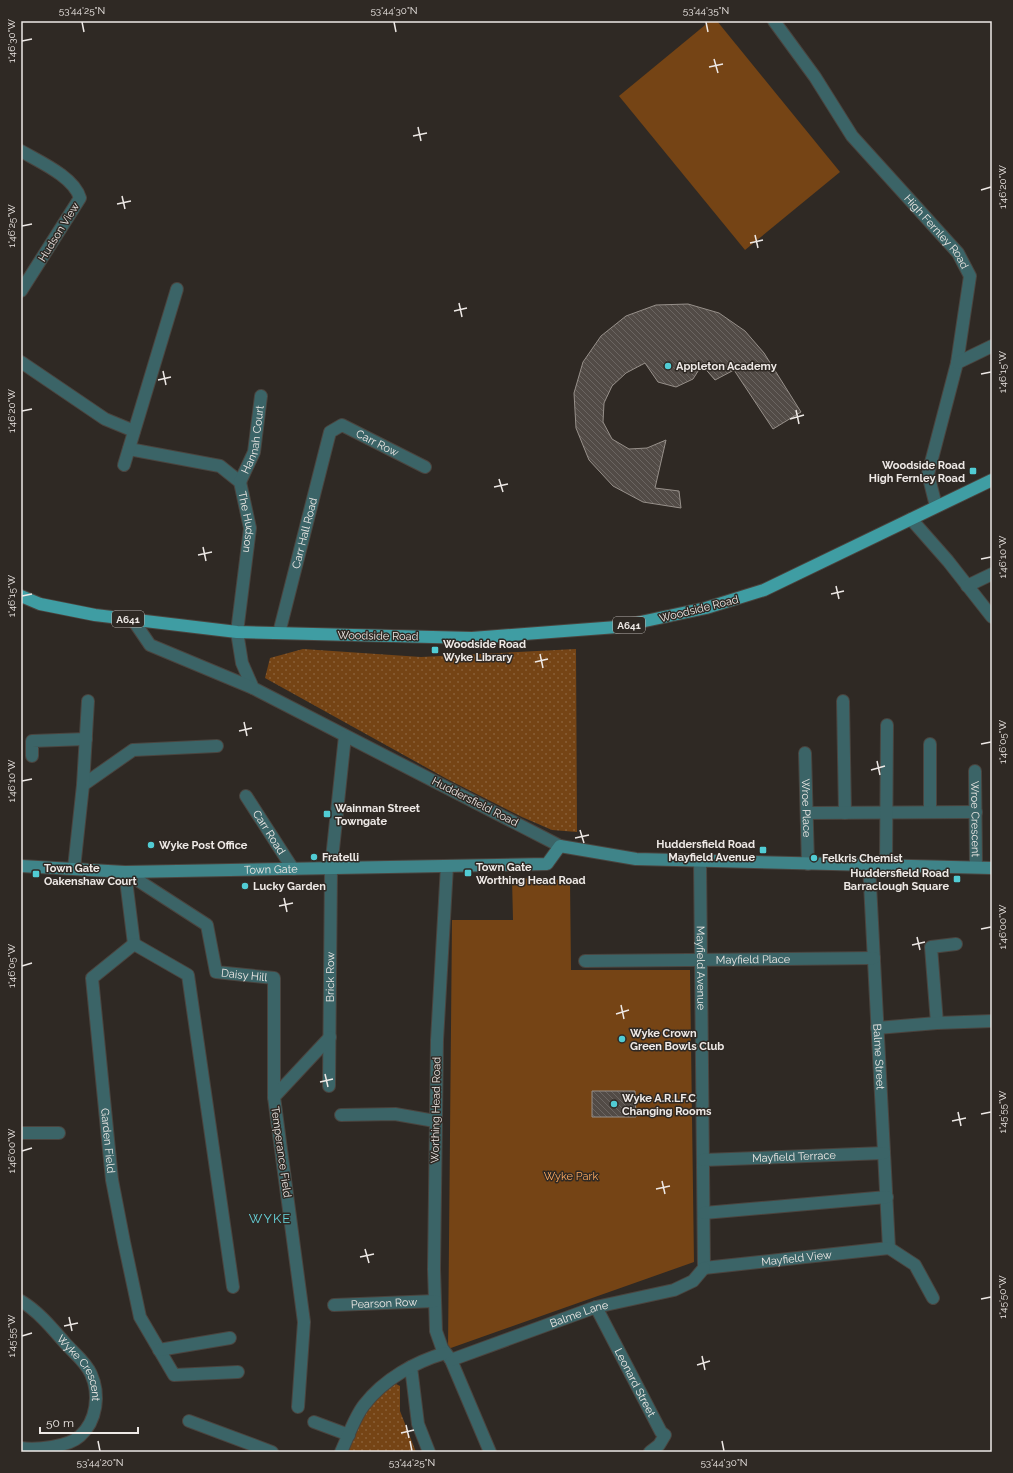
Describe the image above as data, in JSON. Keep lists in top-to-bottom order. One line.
{"streets":{"main road":["Woodside Road","A641","Huddersfield Road","Town Gate"],"street":["Hudson View","High Fernley Road","Hannah Court","Carr Row","The Hudson","Carr Hall Road","Wroe Place","Wroe Crescent","Carr Road","Mayfield Place","Mayfield Avenue","Daisy Hill","Brick Row","Balme Street","Worthing Head Road","Garden Field","Temperance Field","Mayfield Terrace","Mayfield View","Pearson Row","Balme Lane","Wyke Crescent","Leonard Street"]},"crossings":[["High Fernley Road","Woodside Road"],["Hannah Court","The Hudson"],["Carr Row","Carr Hall Road"],["The Hudson","Woodside Road"],["The Hudson","A641"],["Carr Hall Road","Woodside Road"],["Woodside Road","A641"],["A641","Huddersfield Road"],["Huddersfield Road","Wroe Place"],["Huddersfield Road","Wroe Crescent"],["Huddersfield Road","Town Gate"],["Huddersfield Road","Mayfield Avenue"],["Huddersfield Road","Brick Row"],["Huddersfield Road","Balme Street"],["Carr Road","Town Gate"],["Town Gate","Daisy Hill"],["Town Gate","Brick Row"],["Town Gate","Worthing Head Road"],["Mayfield Place","Mayfield Avenue"],["Mayfield Place","Balme Street"],["Mayfield Avenue","Mayfield Terrace"],["Mayfield Avenue","Mayfield View"],["Mayfield Avenue","Balme Lane"],["Daisy Hill","Temperance Field"],["Brick Row","Temperance Field"],["Balme Street","Mayfield Terrace"],["Balme Street","Mayfield View"],["Worthing Head Road","Pearson Row"],["Worthing Head Road","Balme Lane"],["Mayfield View","Balme Lane"],["Balme Lane","Leonard Street"]],"districts":["WYKE"],"parks":["Wyke Park"],"places":{"other":["Appleton Academy","Wyke Post Office","Fratelli","Felkris Chemist","Lucky Garden","Wyke Crown Green Bowls Club","Wyke A.R.LF.C Changing Rooms"],"transit":["Woodside Road High Fernley Road","Woodside Road Wyke Library","Wainman Street Towngate","Huddersfield Road Mayfield Avenue","Town Gate Worthing Head Road","Town Gate Oakenshaw Court","Huddersfield Road Barraclough Square"]},"scale_bar":"50 m","coordinates":["53°44'25\"N","53°44'30\"N","53°44'35\"N","1°46'30\"W","1°46'20\"W","1°46'25\"W","1°46'15\"W","1°46'10\"W","1°46'05\"W","1°46'00\"W","1°45'55\"W","1°45'50\"W","53°44'20\"N"]}
